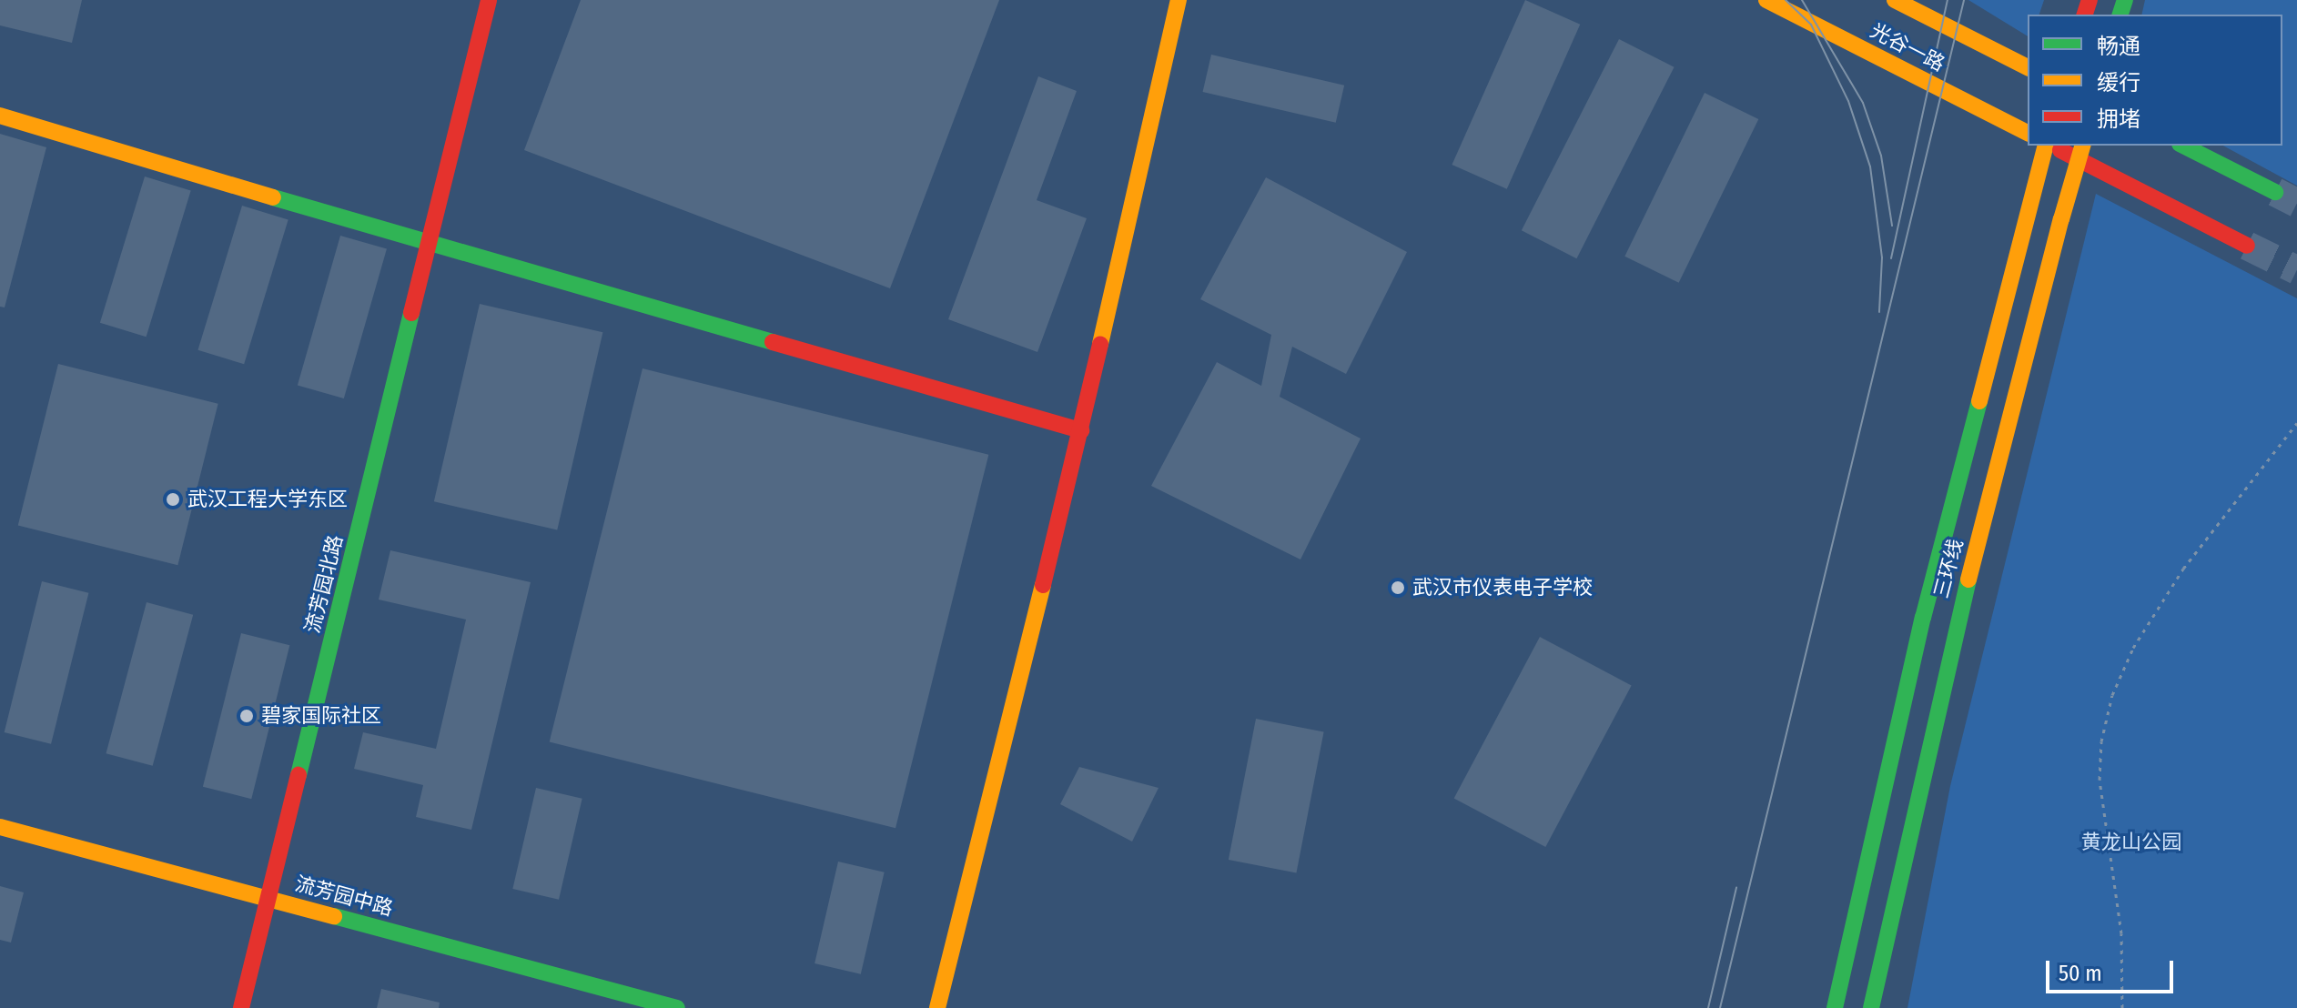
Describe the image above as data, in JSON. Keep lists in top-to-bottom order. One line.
{"streets":{"main road":["光谷一路","三环线","流芳园北路","流芳园中路"]},"crossings":[["流芳园北路","流芳园中路"]],"parks":["黄龙山公园"],"places":["武汉工程大学东区","武汉市仪表电子学校","碧家国际社区"],"legend":["畅通","缓行","拥堵"],"scale_bar":"50 m"}
